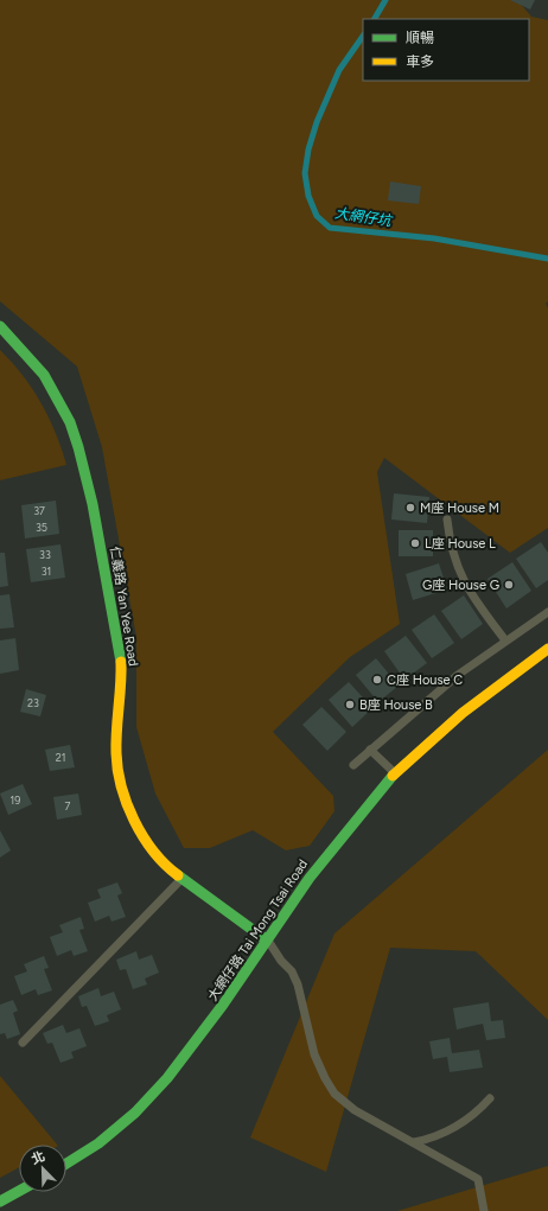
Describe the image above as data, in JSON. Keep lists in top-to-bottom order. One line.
{"streets":{"street":["仁義路 Yan Yee Road","大網仔路 Tai Mong Tsai Road"]},"crossings":[["仁義路 Yan Yee Road","大網仔路 Tai Mong Tsai Road"]],"water":["大網仔坑"],"places":["M座 House M","L座 House L","G座 House G","C座 House C","B座 House B"],"house_numbers":["37","35","33","31","23","21","19","7"],"legend":["順暢","車多"],"north":"top left"}
